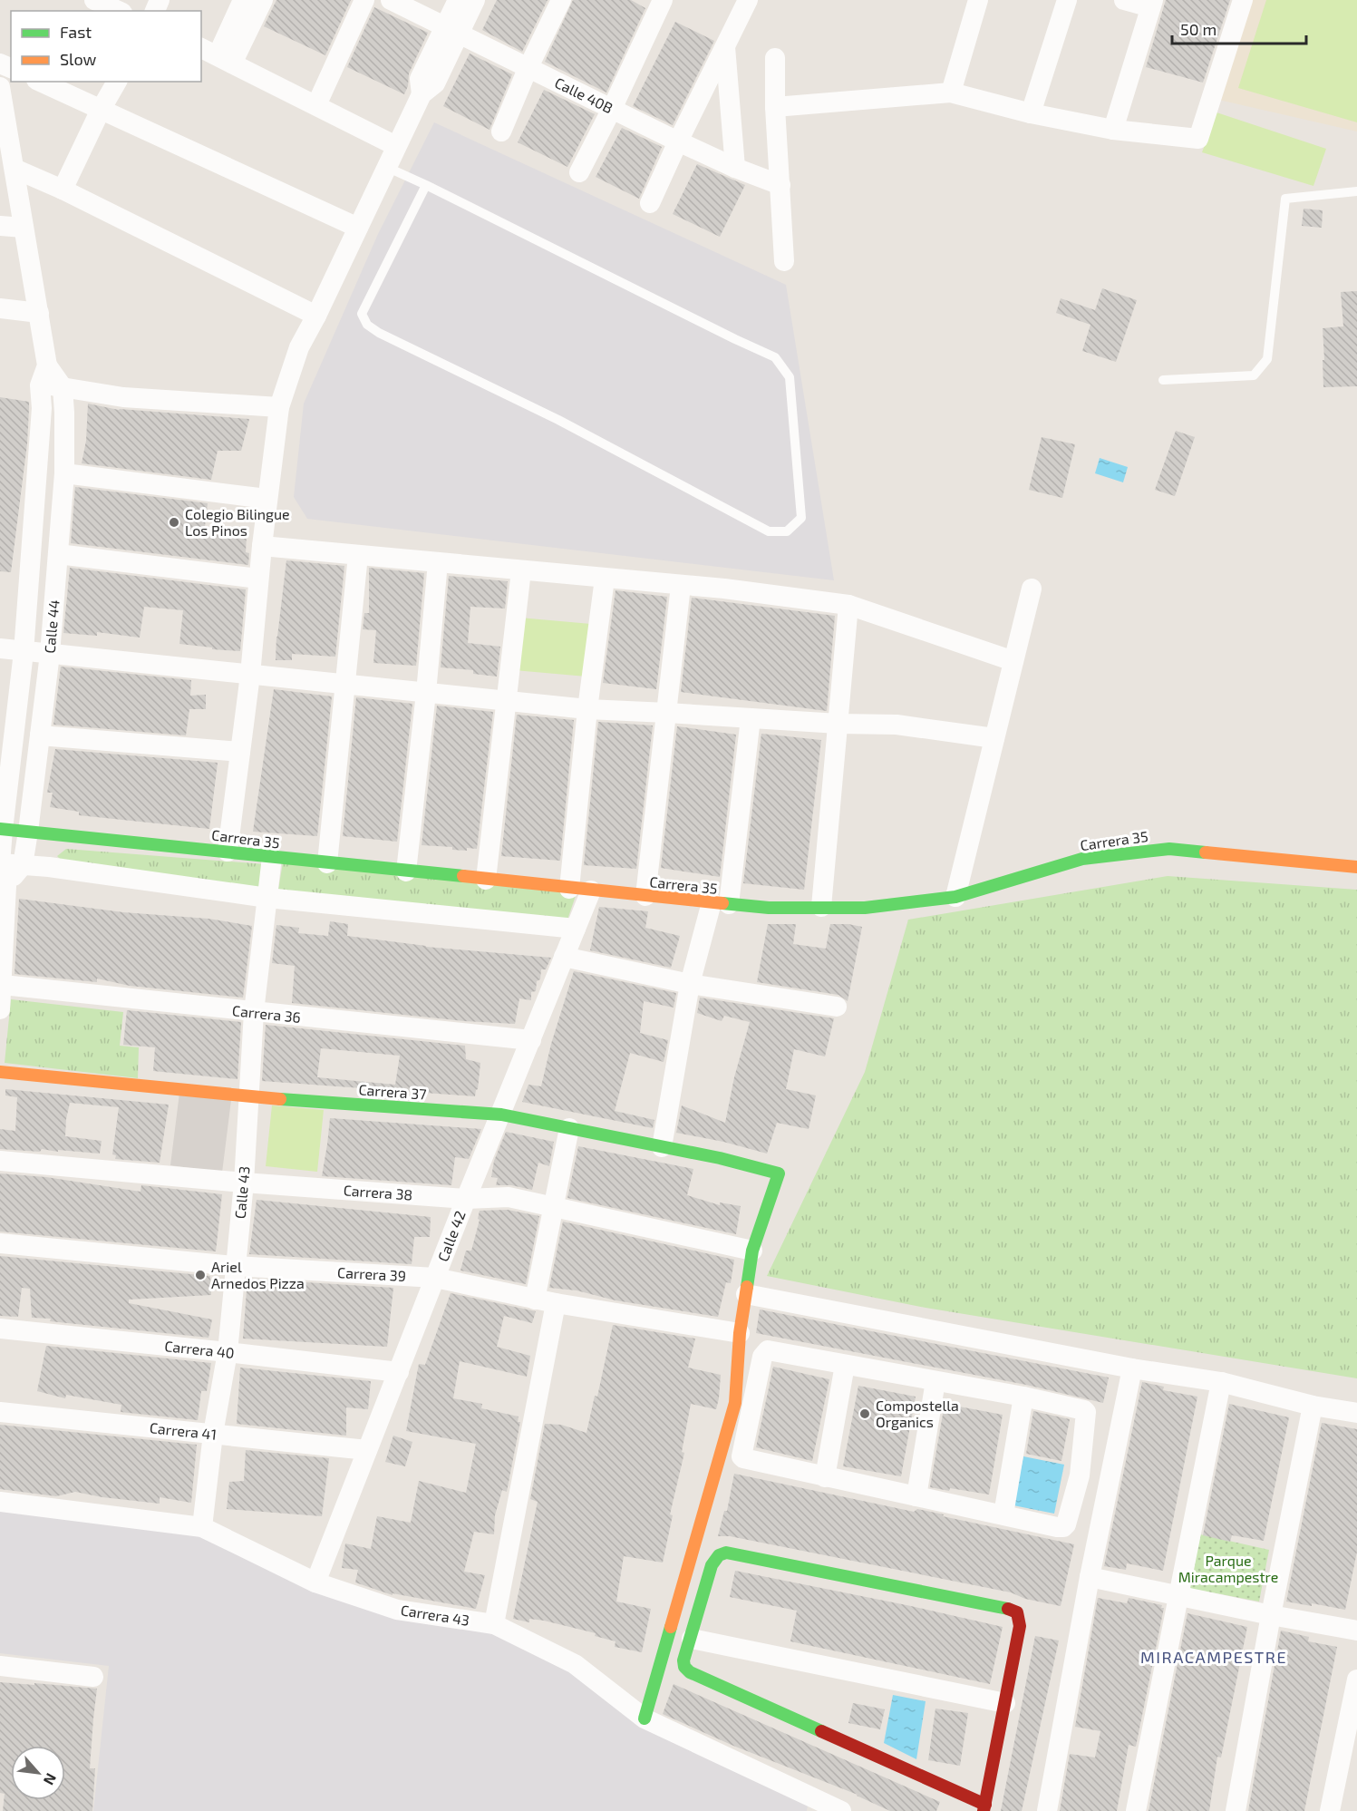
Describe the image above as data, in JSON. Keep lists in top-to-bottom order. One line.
{"streets":{"street":["Calle 40B","Calle 44","Carrera 35","Carrera 36","Carrera 37","Calle 43","Carrera 38","Calle 42","Carrera 39","Carrera 40","Carrera 41","Carrera 43"]},"crossings":[["Calle 44","Carrera 35"],["Calle 44","Carrera 36"],["Carrera 35","Calle 43"],["Carrera 35","Calle 42"],["Carrera 36","Calle 43"],["Carrera 36","Calle 42"],["Carrera 37","Calle 43"],["Carrera 37","Carrera 38"],["Carrera 37","Calle 42"],["Calle 43","Carrera 38"],["Calle 43","Carrera 39"],["Calle 43","Carrera 40"],["Calle 43","Carrera 41"],["Calle 43","Carrera 43"],["Carrera 38","Calle 42"],["Calle 42","Carrera 39"],["Calle 42","Carrera 40"],["Calle 42","Carrera 41"],["Calle 42","Carrera 43"]],"districts":["MIRACAMPESTRE"],"parks":["Parque Miracampestre"],"places":["Colegio Bilingue Los Pinos","Ariel Arnedos Pizza","Compostella Organics"],"legend":["Fast","Slow"],"scale_bar":"50 m","north":"bottom right"}
